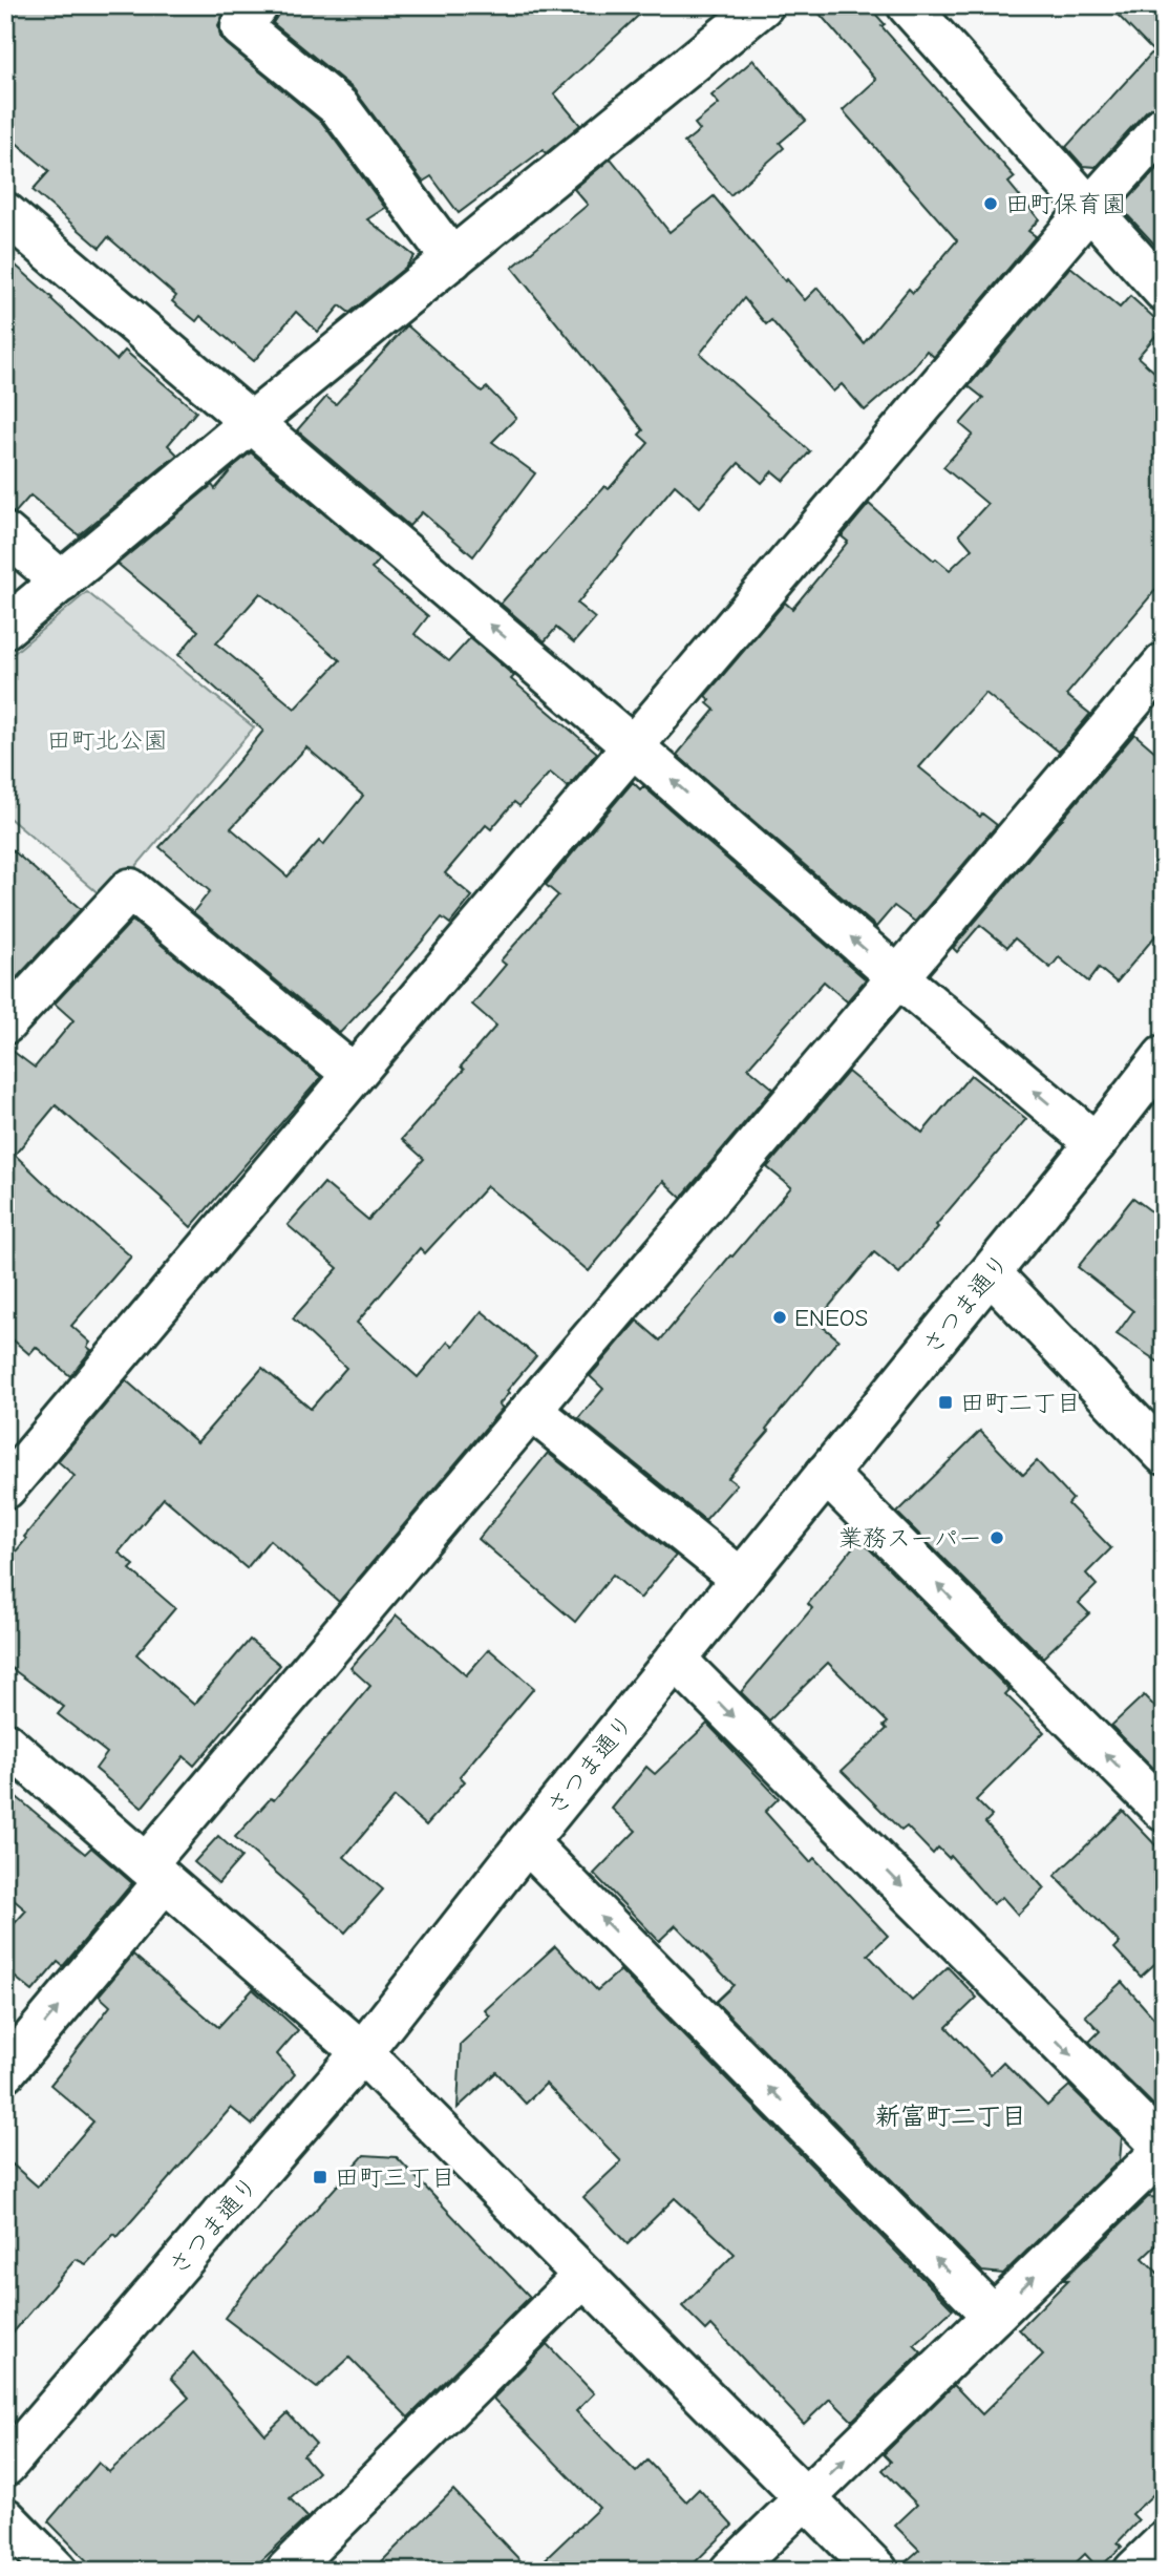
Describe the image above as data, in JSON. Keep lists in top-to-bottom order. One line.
{"streets":{"street":["さつま通り"]},"districts":["新富町二丁目"],"parks":["田町北公園"],"places":{"other":["田町保育園","ENEOS","業務スーパー"],"transit":["田町二丁目","田町三丁目"]}}
